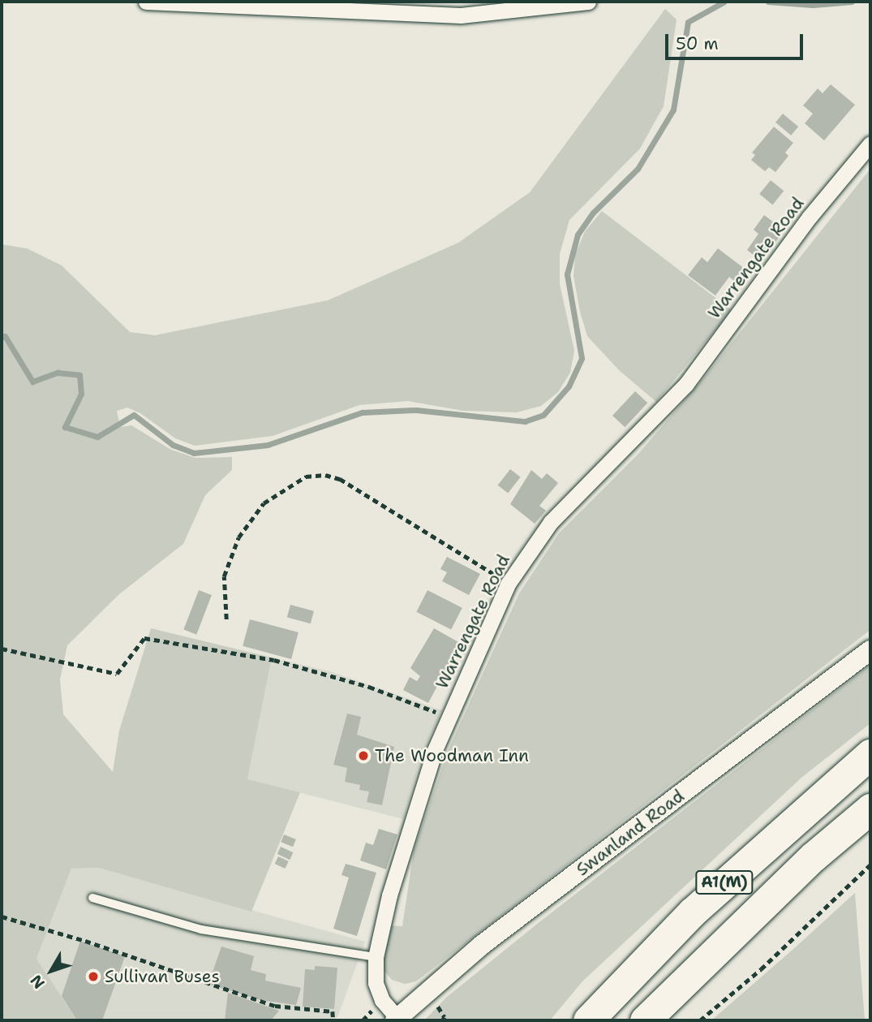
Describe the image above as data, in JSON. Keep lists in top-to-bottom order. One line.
{"streets":{"highway":["A1(M)"],"street":["Warrengate Road","Swanland Road"]},"crossings":[["Warrengate Road","Swanland Road"]],"places":["The Woodman Inn","Sullivan Buses"],"scale_bar":"50 m","north":"bottom left"}
